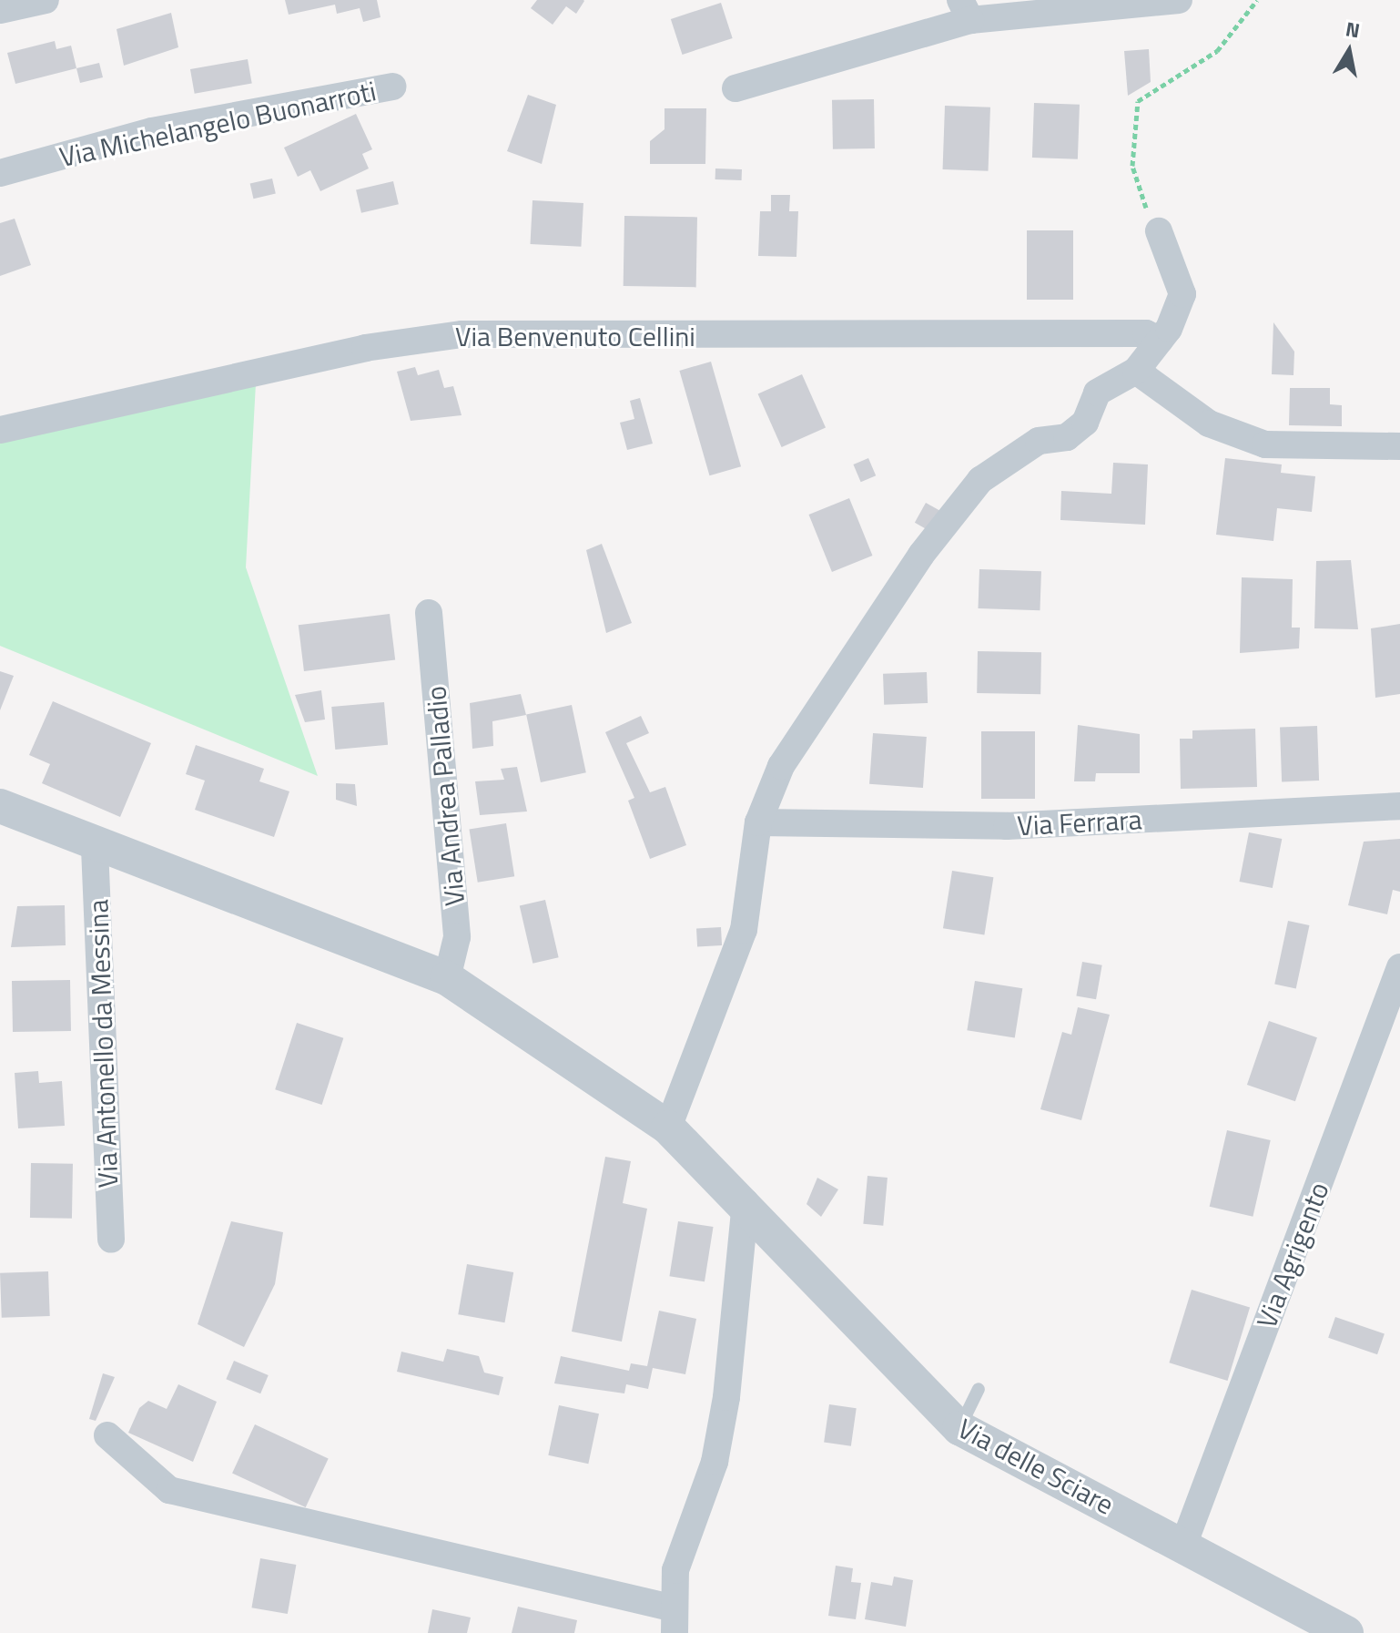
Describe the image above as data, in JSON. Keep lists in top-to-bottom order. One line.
{"streets":{"street":["Via Michelangelo Buonarroti","Via Benvenuto Cellini","Via Andrea Palladio","Via Ferrara","Via Antonello da Messina","Via Agrigento","Via delle Sciare"]},"crossings":[["Via Andrea Palladio","Via delle Sciare"],["Via Antonello da Messina","Via delle Sciare"],["Via Agrigento","Via delle Sciare"]],"north":"top"}
